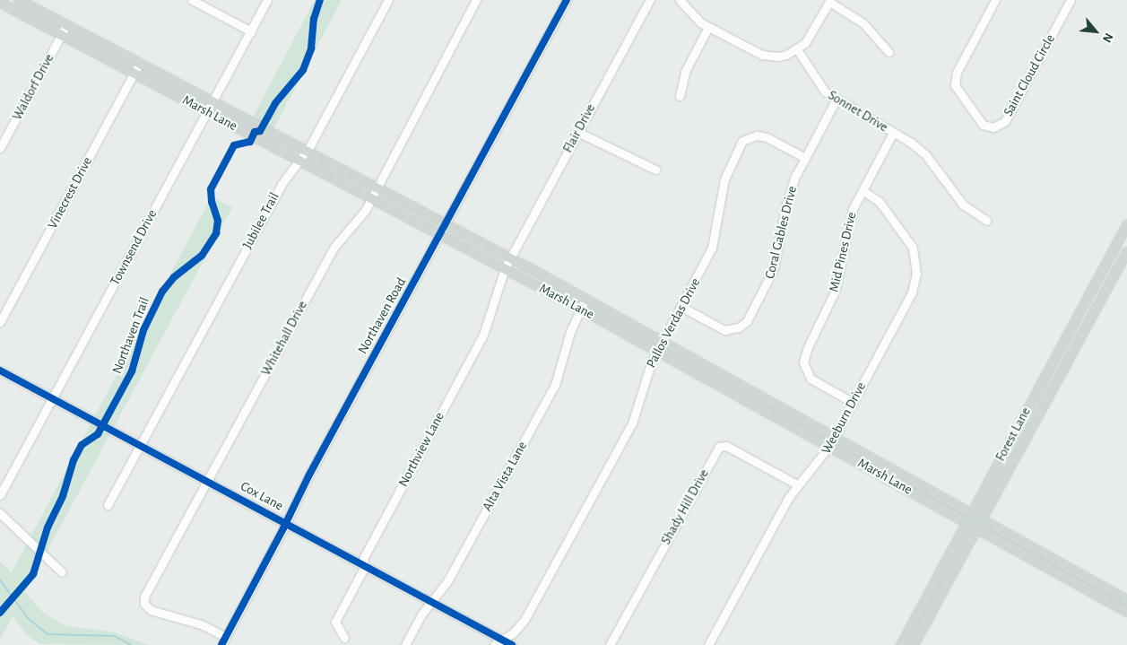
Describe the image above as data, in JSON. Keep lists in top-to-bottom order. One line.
{"streets":{"main road":["Marsh Lane","Forest Lane"],"street":["Saint Cloud Circle","Waldorf Drive","Sonnet Drive","Flair Drive","Vinecrest Drive","Jubilee Trail","Coral Gables Drive","Townsend Drive","Mid Pines Drive","Northaven Road","Pallos Verdas Drive","Whitehall Drive","Weeburn Drive","Northview Lane","Alta Vista Lane","Cox Lane","Shady Hill Drive"],"cycle path":["Northaven Trail"]},"crossings":[["Waldorf Drive","Marsh Lane"],["Sonnet Drive","Coral Gables Drive"],["Sonnet Drive","Mid Pines Drive"],["Marsh Lane","Flair Drive"],["Marsh Lane","Vinecrest Drive"],["Marsh Lane","Jubilee Trail"],["Marsh Lane","Townsend Drive"],["Marsh Lane","Northaven Road"],["Marsh Lane","Pallos Verdas Drive"],["Marsh Lane","Whitehall Drive"],["Marsh Lane","Weeburn Drive"],["Marsh Lane","Forest Lane"],["Marsh Lane","Northview Lane"],["Marsh Lane","Alta Vista Lane"],["Flair Drive","Northview Lane"],["Jubilee Trail","Cox Lane"],["Coral Gables Drive","Pallos Verdas Drive"],["Townsend Drive","Cox Lane"],["Mid Pines Drive","Weeburn Drive"],["Northaven Road","Whitehall Drive"],["Northaven Road","Cox Lane"],["Pallos Verdas Drive","Cox Lane"],["Whitehall Drive","Cox Lane"],["Weeburn Drive","Shady Hill Drive"],["Northview Lane","Cox Lane"],["Alta Vista Lane","Cox Lane"]],"north":"bottom right"}
